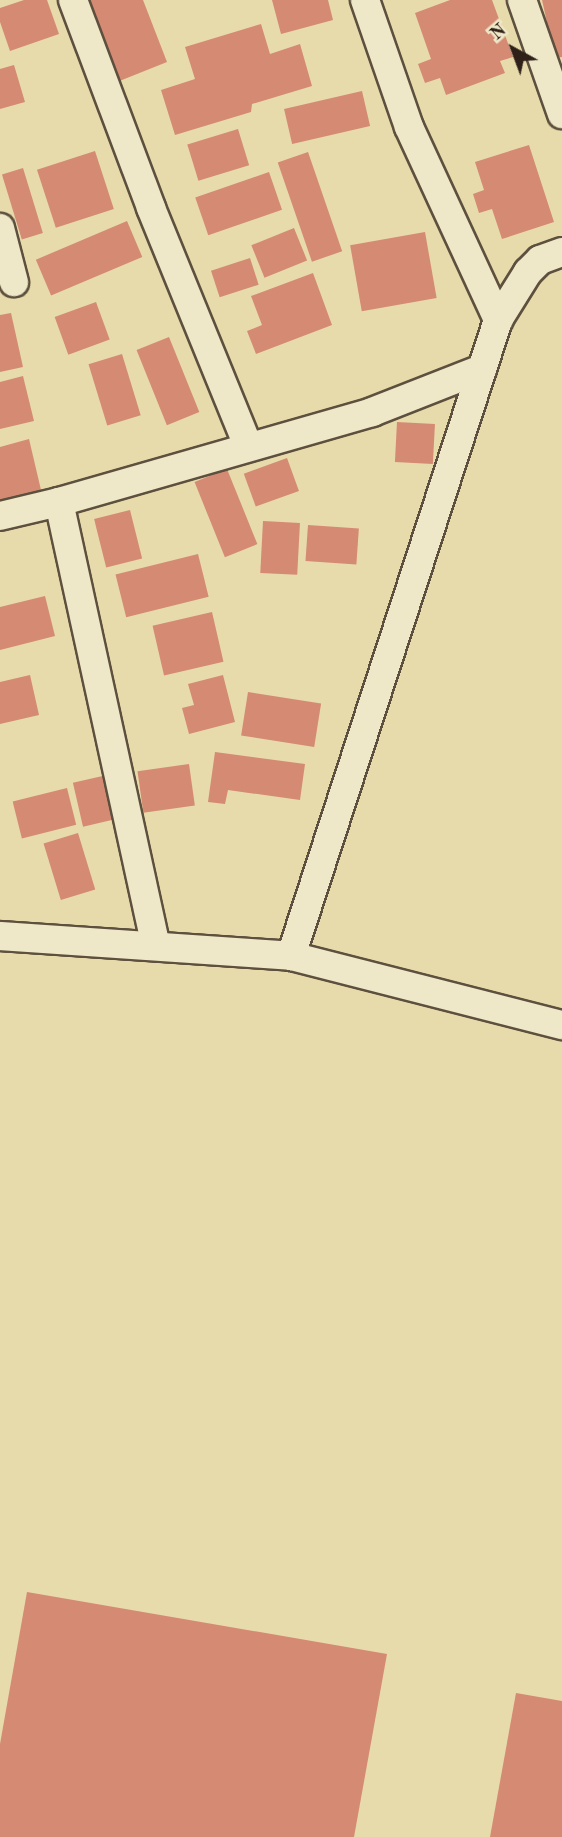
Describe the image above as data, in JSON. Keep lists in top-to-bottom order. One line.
{"north":"top left"}
